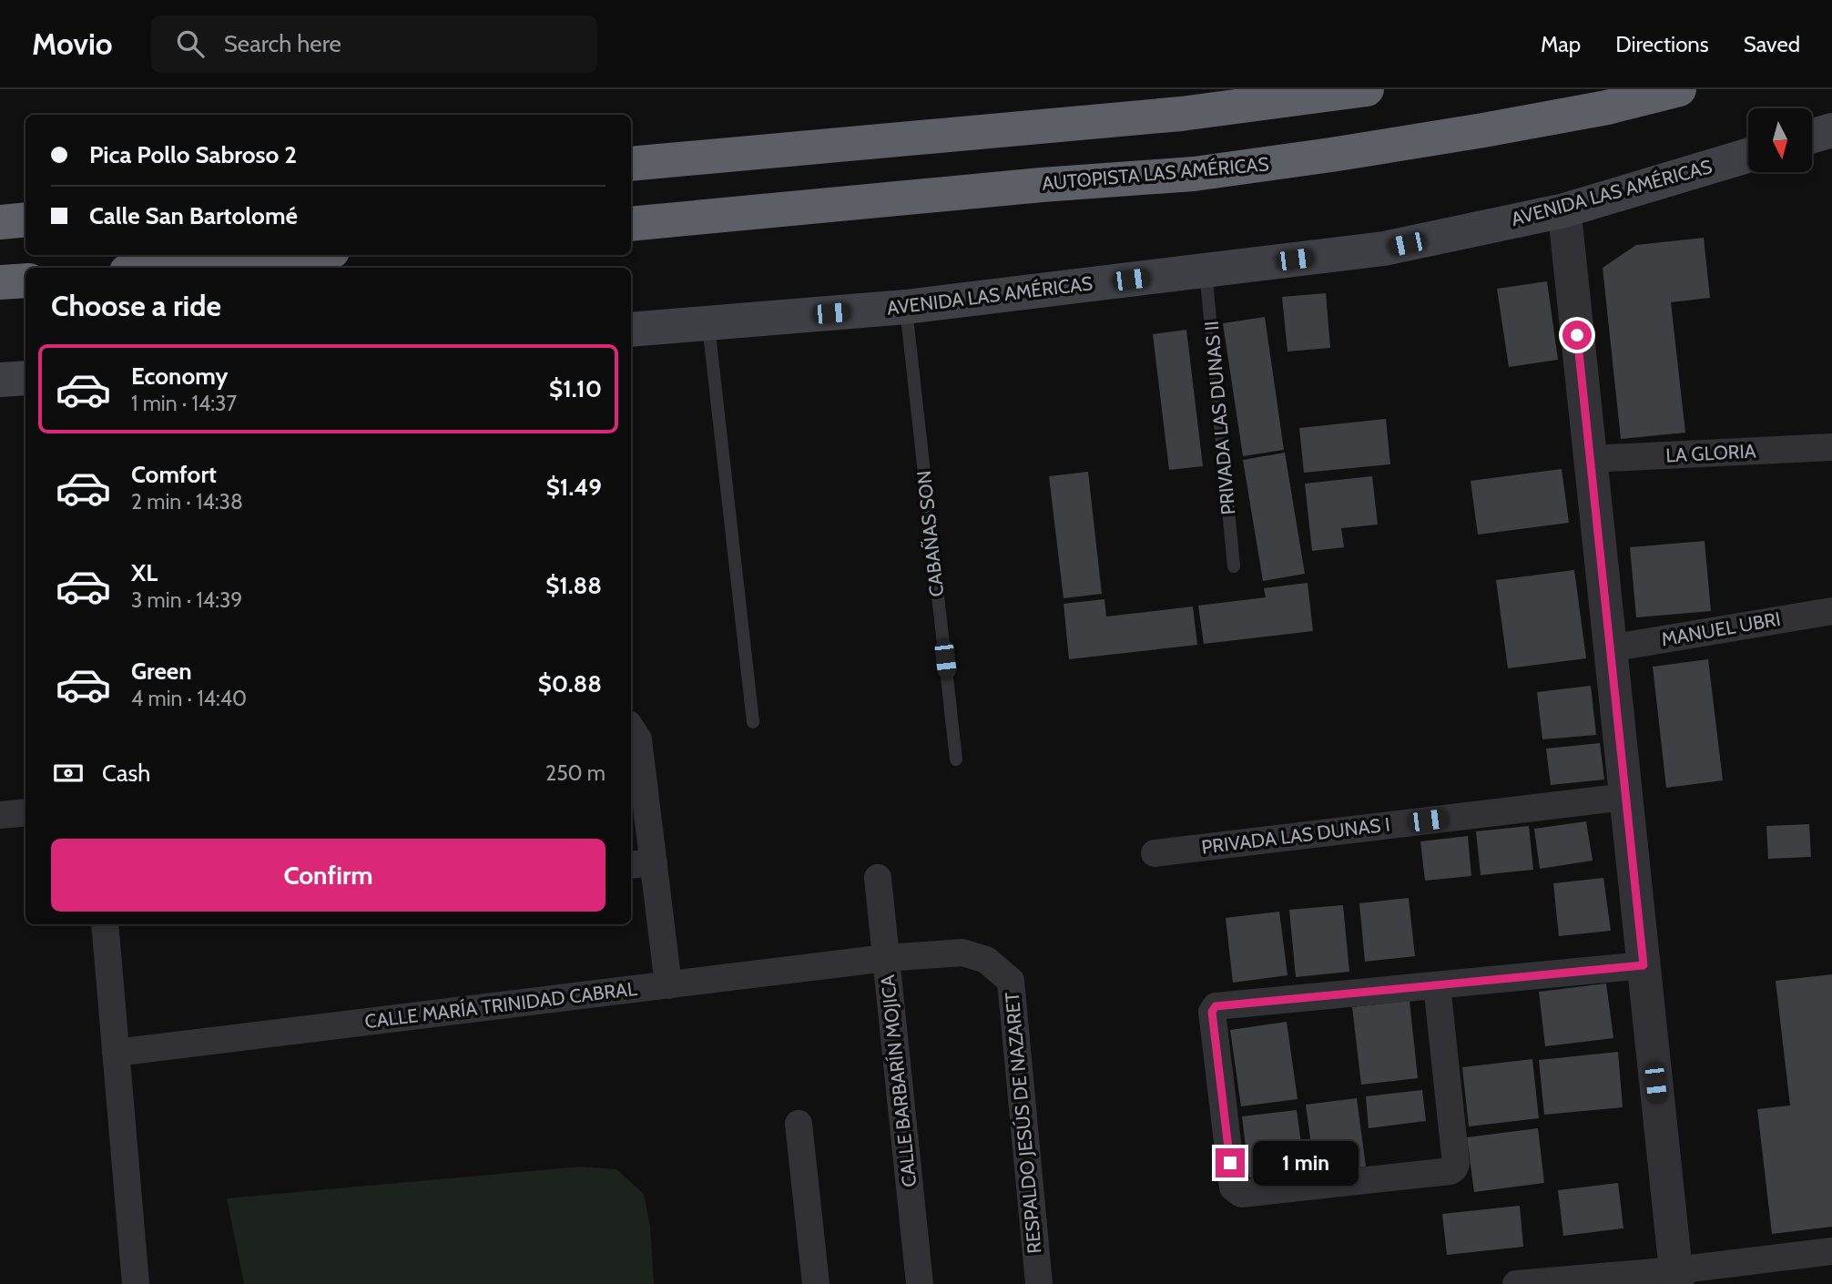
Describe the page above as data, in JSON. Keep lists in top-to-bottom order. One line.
{"streets":{"highway":["AUTOPISTA LAS AMÉRICAS"],"main road":["AVENIDA LAS AMÉRICAS"],"street":["LA GLORIA","MANUEL UBRI","PRIVADA LAS DUNAS I","CALLE MARÍA TRINIDAD CABRAL","CALLE BARBARÍN MOJICA","RESPALDO JESÚS DE NAZARET"],"lane":["PRIVADA LAS DUNAS II","CABAÑAS SON"]},"crossings":[["AVENIDA LAS AMÉRICAS","PRIVADA LAS DUNAS II"],["AVENIDA LAS AMÉRICAS","CABAÑAS SON"],["CALLE MARÍA TRINIDAD CABRAL","CALLE BARBARÍN MOJICA"],["CALLE MARÍA TRINIDAD CABRAL","RESPALDO JESÚS DE NAZARET"],["CALLE BARBARÍN MOJICA","RESPALDO JESÚS DE NAZARET"]],"north":"bottom","page":{"header":"Movio","search":"Search here","nav":["Map","Directions","Saved"],"banner":["Pica Pollo Sabroso 2","Calle San Bartolomé"],"heading":"Choose a ride","list":[{"name":"Economy","note":"1 min · 14:37","value":"$1.10"},{"name":"Comfort","note":"2 min · 14:38","value":"$1.49"},{"name":"XL","note":"3 min · 14:39","value":"$1.88"},{"name":"Green","note":"4 min · 14:40","value":"$0.88"}],"pay":["Cash","250 m"],"buttons":"Confirm","bubble":"1 min"}}
